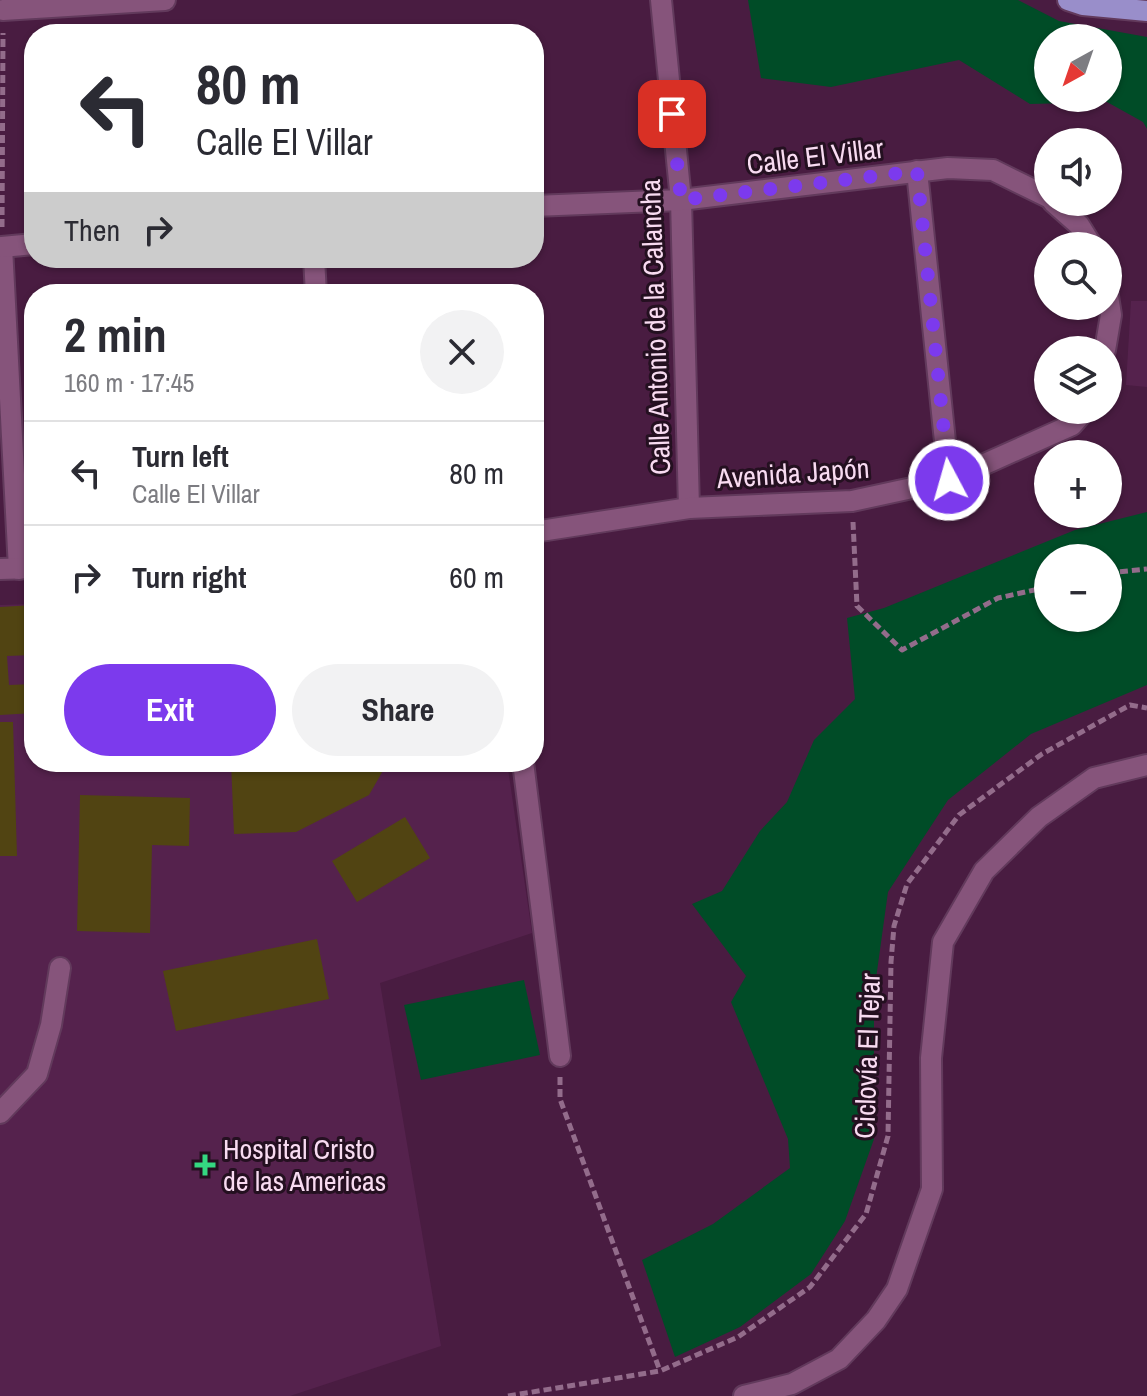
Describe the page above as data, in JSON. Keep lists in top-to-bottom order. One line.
{"streets":{"street":["Calle El Villar","Calle Antonio de la Calancha","Avenida Japón"],"path":["Ciclovía El Tejar"]},"crossings":[["Calle El Villar","Calle Antonio de la Calancha"],["Calle Antonio de la Calancha","Avenida Japón"]],"places":{"health":["Hospital Cristo de las Americas"]},"north":"bottom left","page":{"map_buttons":["+","−"],"turn":["80 m","Calle El Villar"],"then":"Then","heading":["2 min","160 m · 17:45"],"list":[{"name":"Turn left","note":"Calle El Villar","value":"80 m"},{"name":"Turn right","value":"60 m"}],"buttons":["Exit","Share"]}}
